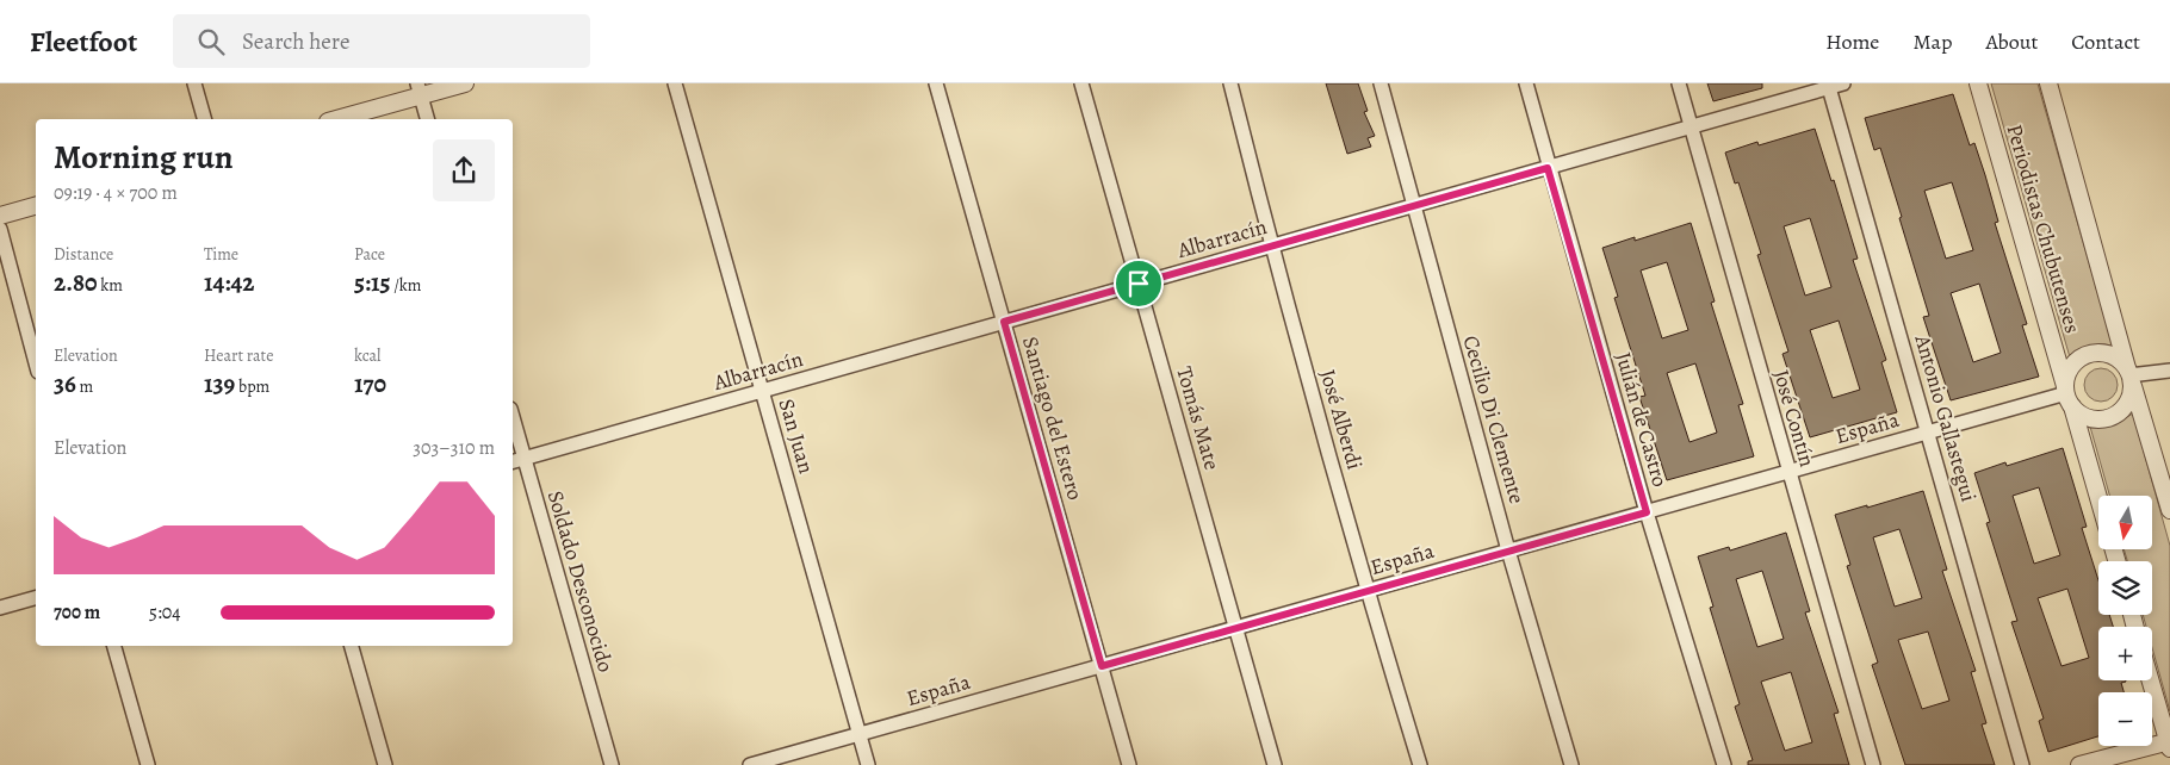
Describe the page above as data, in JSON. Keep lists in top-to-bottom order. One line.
{"streets":{"street":["Periodistas Chubutenses","Albarracín","Santiago del Estero","Tomás Mate","José Contín","Antonio Gallastegui","José Alberdi","Cecilio Di Clemente","Julián de Castro","España","San Juan","Soldado Desconocido"]},"crossings":[["Periodistas Chubutenses","España"],["Albarracín","Santiago del Estero"],["Albarracín","Tomás Mate"],["Albarracín","José Contín"],["Albarracín","Antonio Gallastegui"],["Albarracín","José Alberdi"],["Albarracín","Cecilio Di Clemente"],["Albarracín","Julián de Castro"],["Albarracín","San Juan"],["Albarracín","Soldado Desconocido"],["Santiago del Estero","España"],["Tomás Mate","España"],["José Contín","España"],["Antonio Gallastegui","España"],["José Alberdi","España"],["Cecilio Di Clemente","España"],["Julián de Castro","España"],["España","San Juan"]],"north":"bottom","page":{"header":"Fleetfoot","search":"Search here","nav":["Home","Map","About","Contact"],"heading":["Morning run","09:19 · 4 × 700 m"],"stats":[["Distance","2.80 km"],["Time","14:42"],["Pace","5:15 /km"],["Elevation","36 m"],["Heart rate","139 bpm"],["kcal","170"]],"chart":["Elevation","303–310 m"],"map_buttons":["+","−"],"list":[{"name":"700 m","note":"5:04"}]}}
